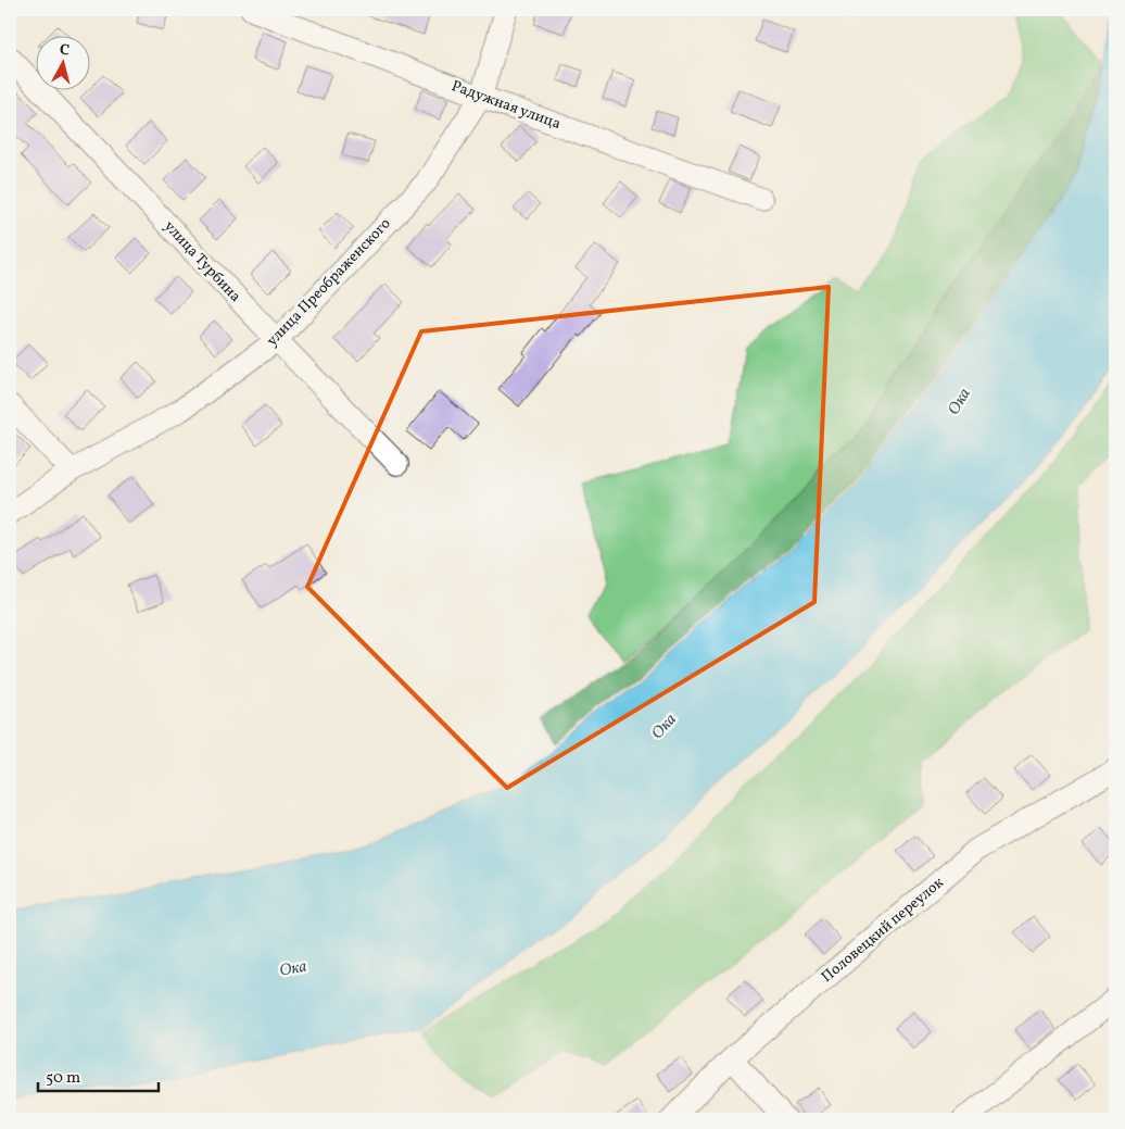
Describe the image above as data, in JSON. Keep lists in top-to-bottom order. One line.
{"streets":{"street":["Радужная улица","улица Турбина","улица Преображенского","Половецкий переулок"]},"crossings":[["Радужная улица","улица Преображенского"],["улица Турбина","улица Преображенского"]],"water":["Ока"],"scale_bar":"50 m","north":"top"}
